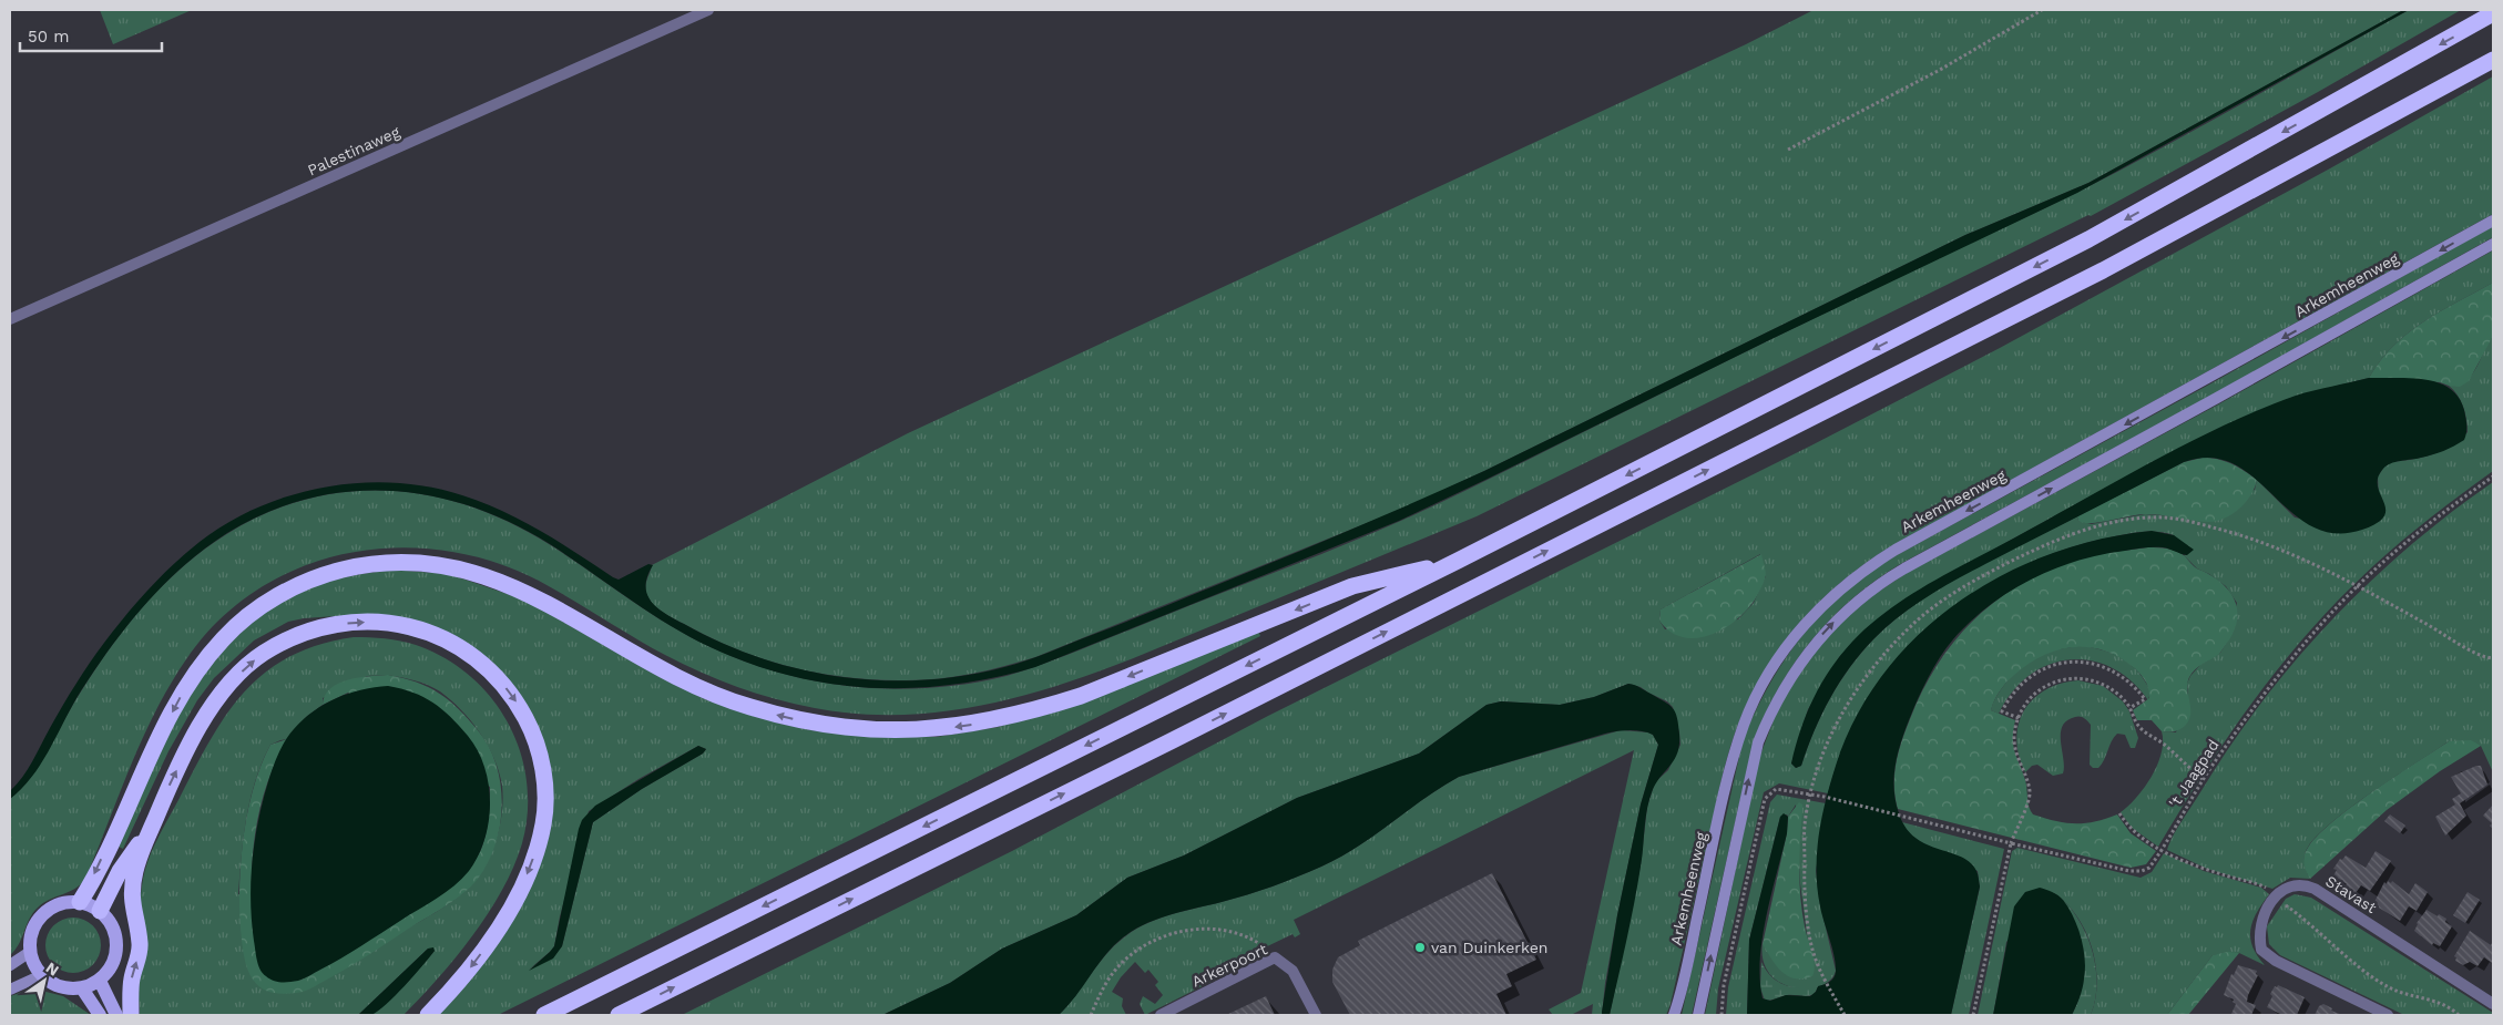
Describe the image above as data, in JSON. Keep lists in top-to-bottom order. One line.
{"streets":{"main road":["Arkemheenweg"],"street":["Palestinaweg","Stavast","Arkerpoort"],"path":["'t Jaagpad"]},"places":["van Duinkerken"],"scale_bar":"50 m","north":"top right"}
